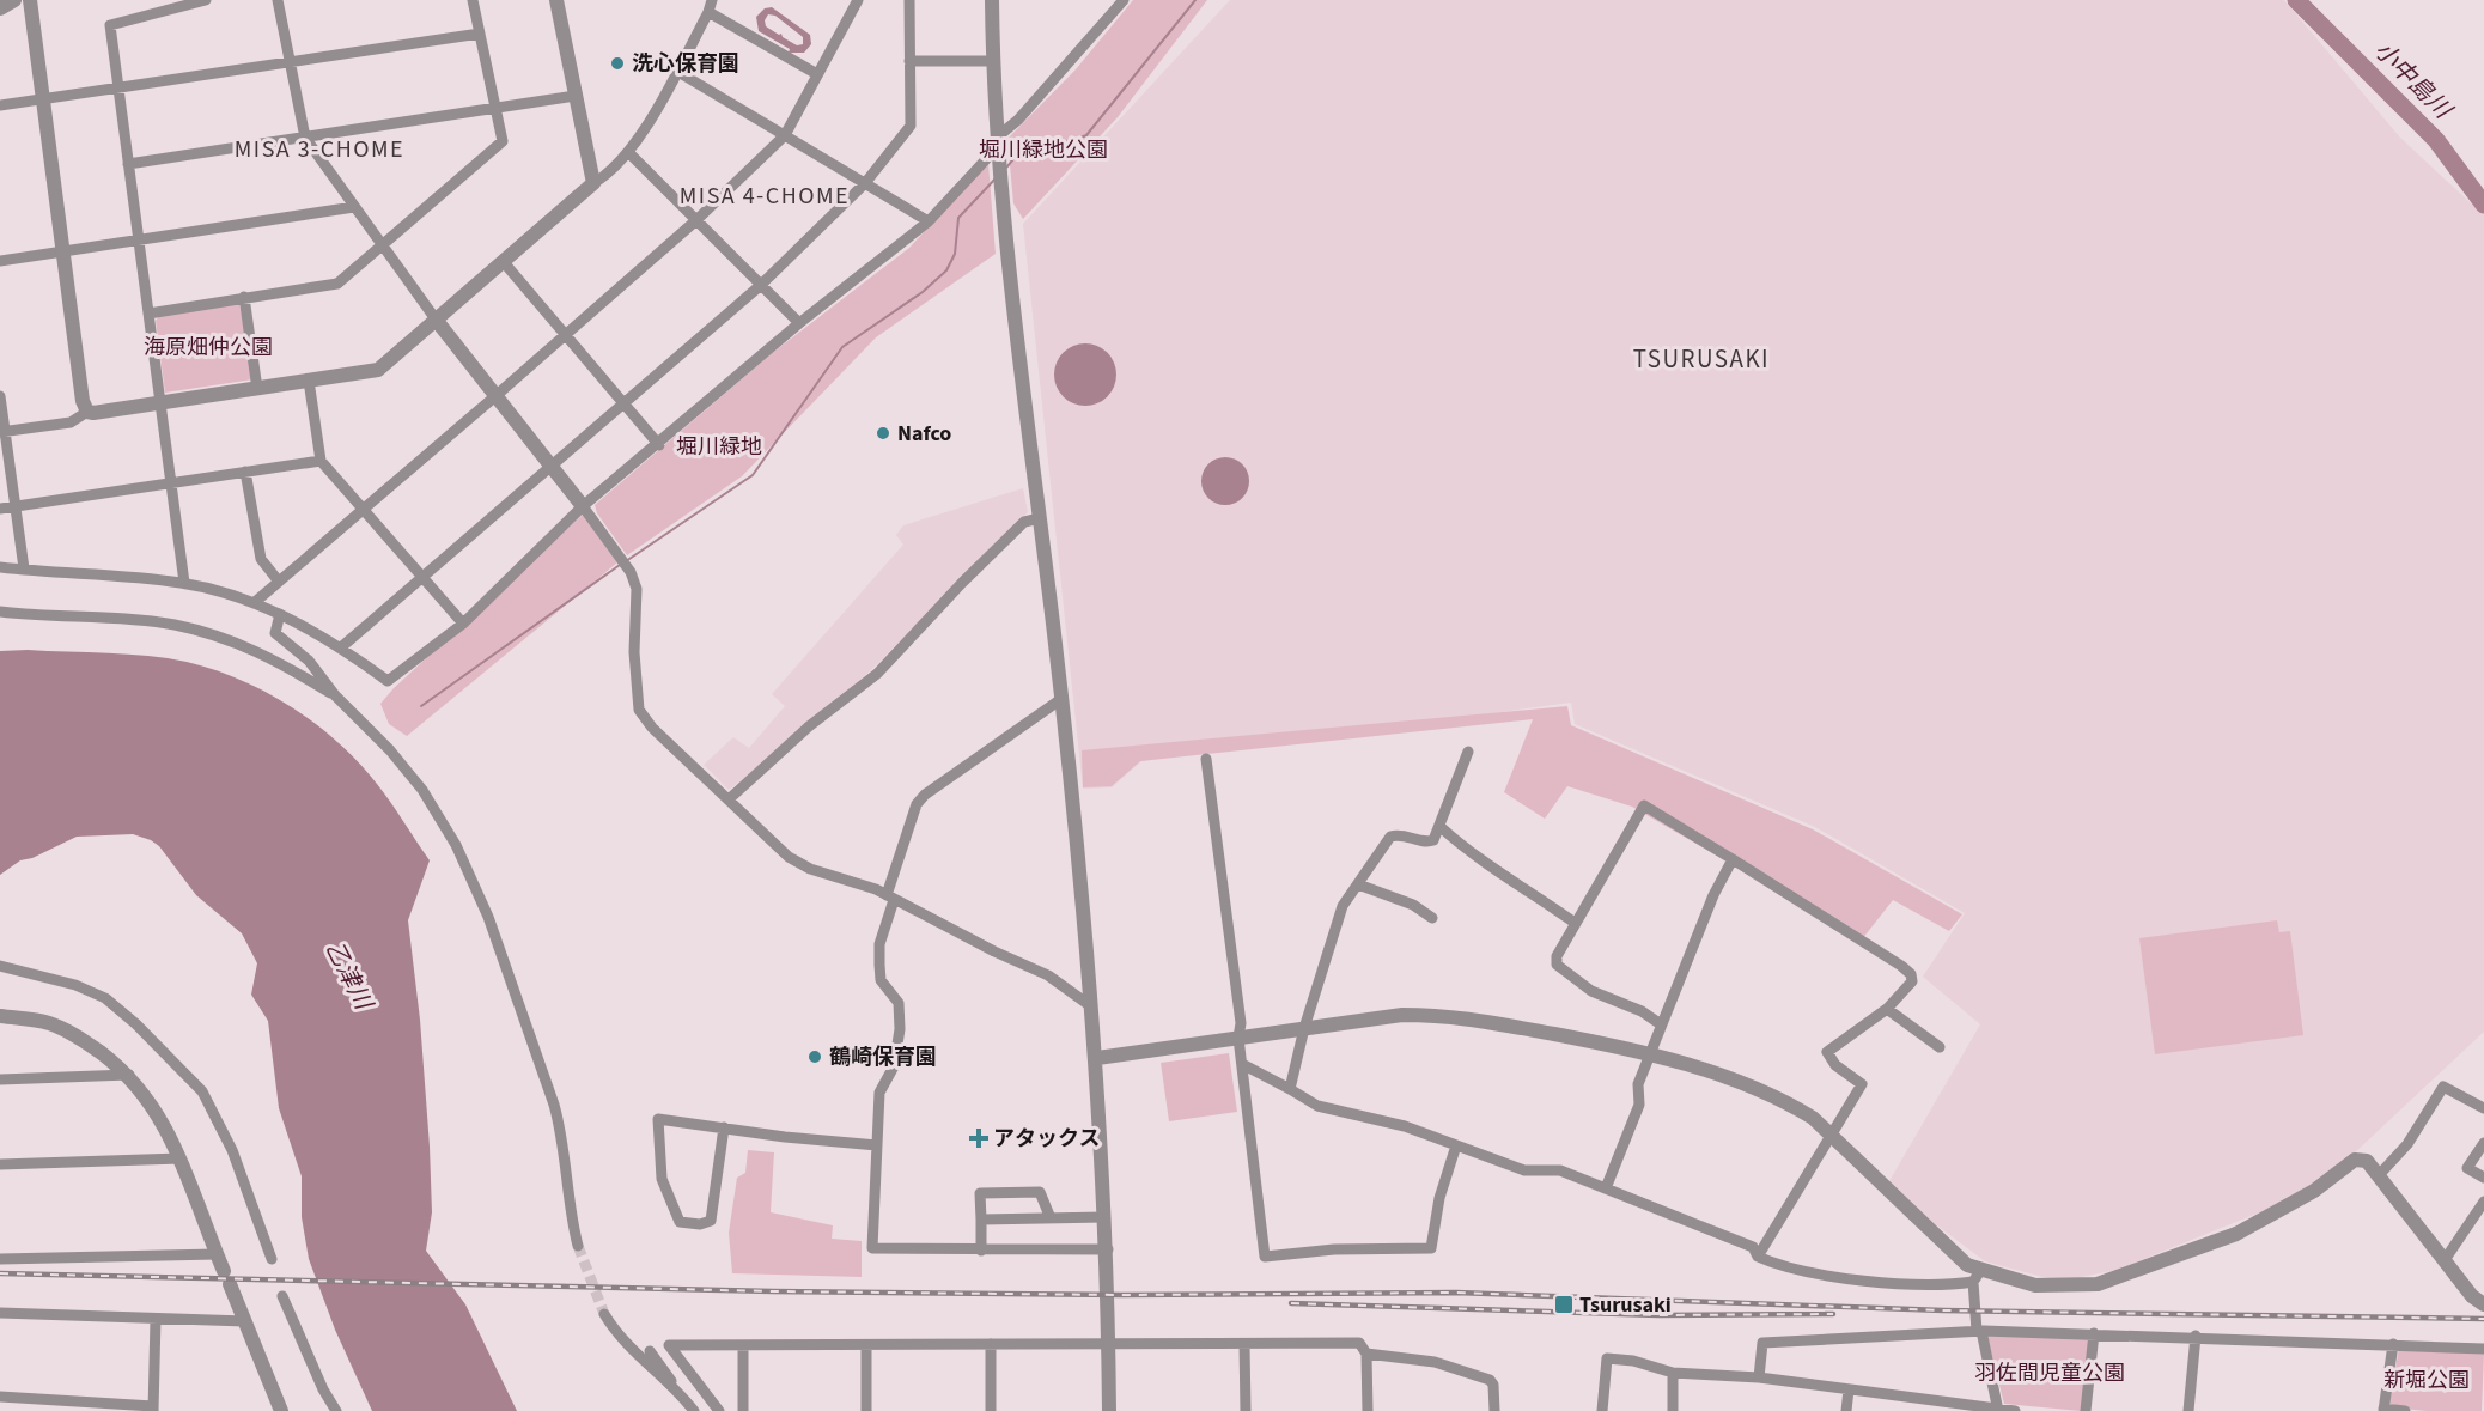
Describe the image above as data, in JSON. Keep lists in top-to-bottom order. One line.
{"districts":["MISA 3-CHOME","MISA 4-CHOME","TSURUSAKI"],"water":["小中島川","乙津川"],"parks":["堀川緑地公園","海原畑仲公園","堀川緑地","羽佐間児童公園","新堀公園"],"places":{"other":["洗心保育園","Nafco","鶴崎保育園"],"health":["アタックス"],"transit":["Tsurusaki"]}}
